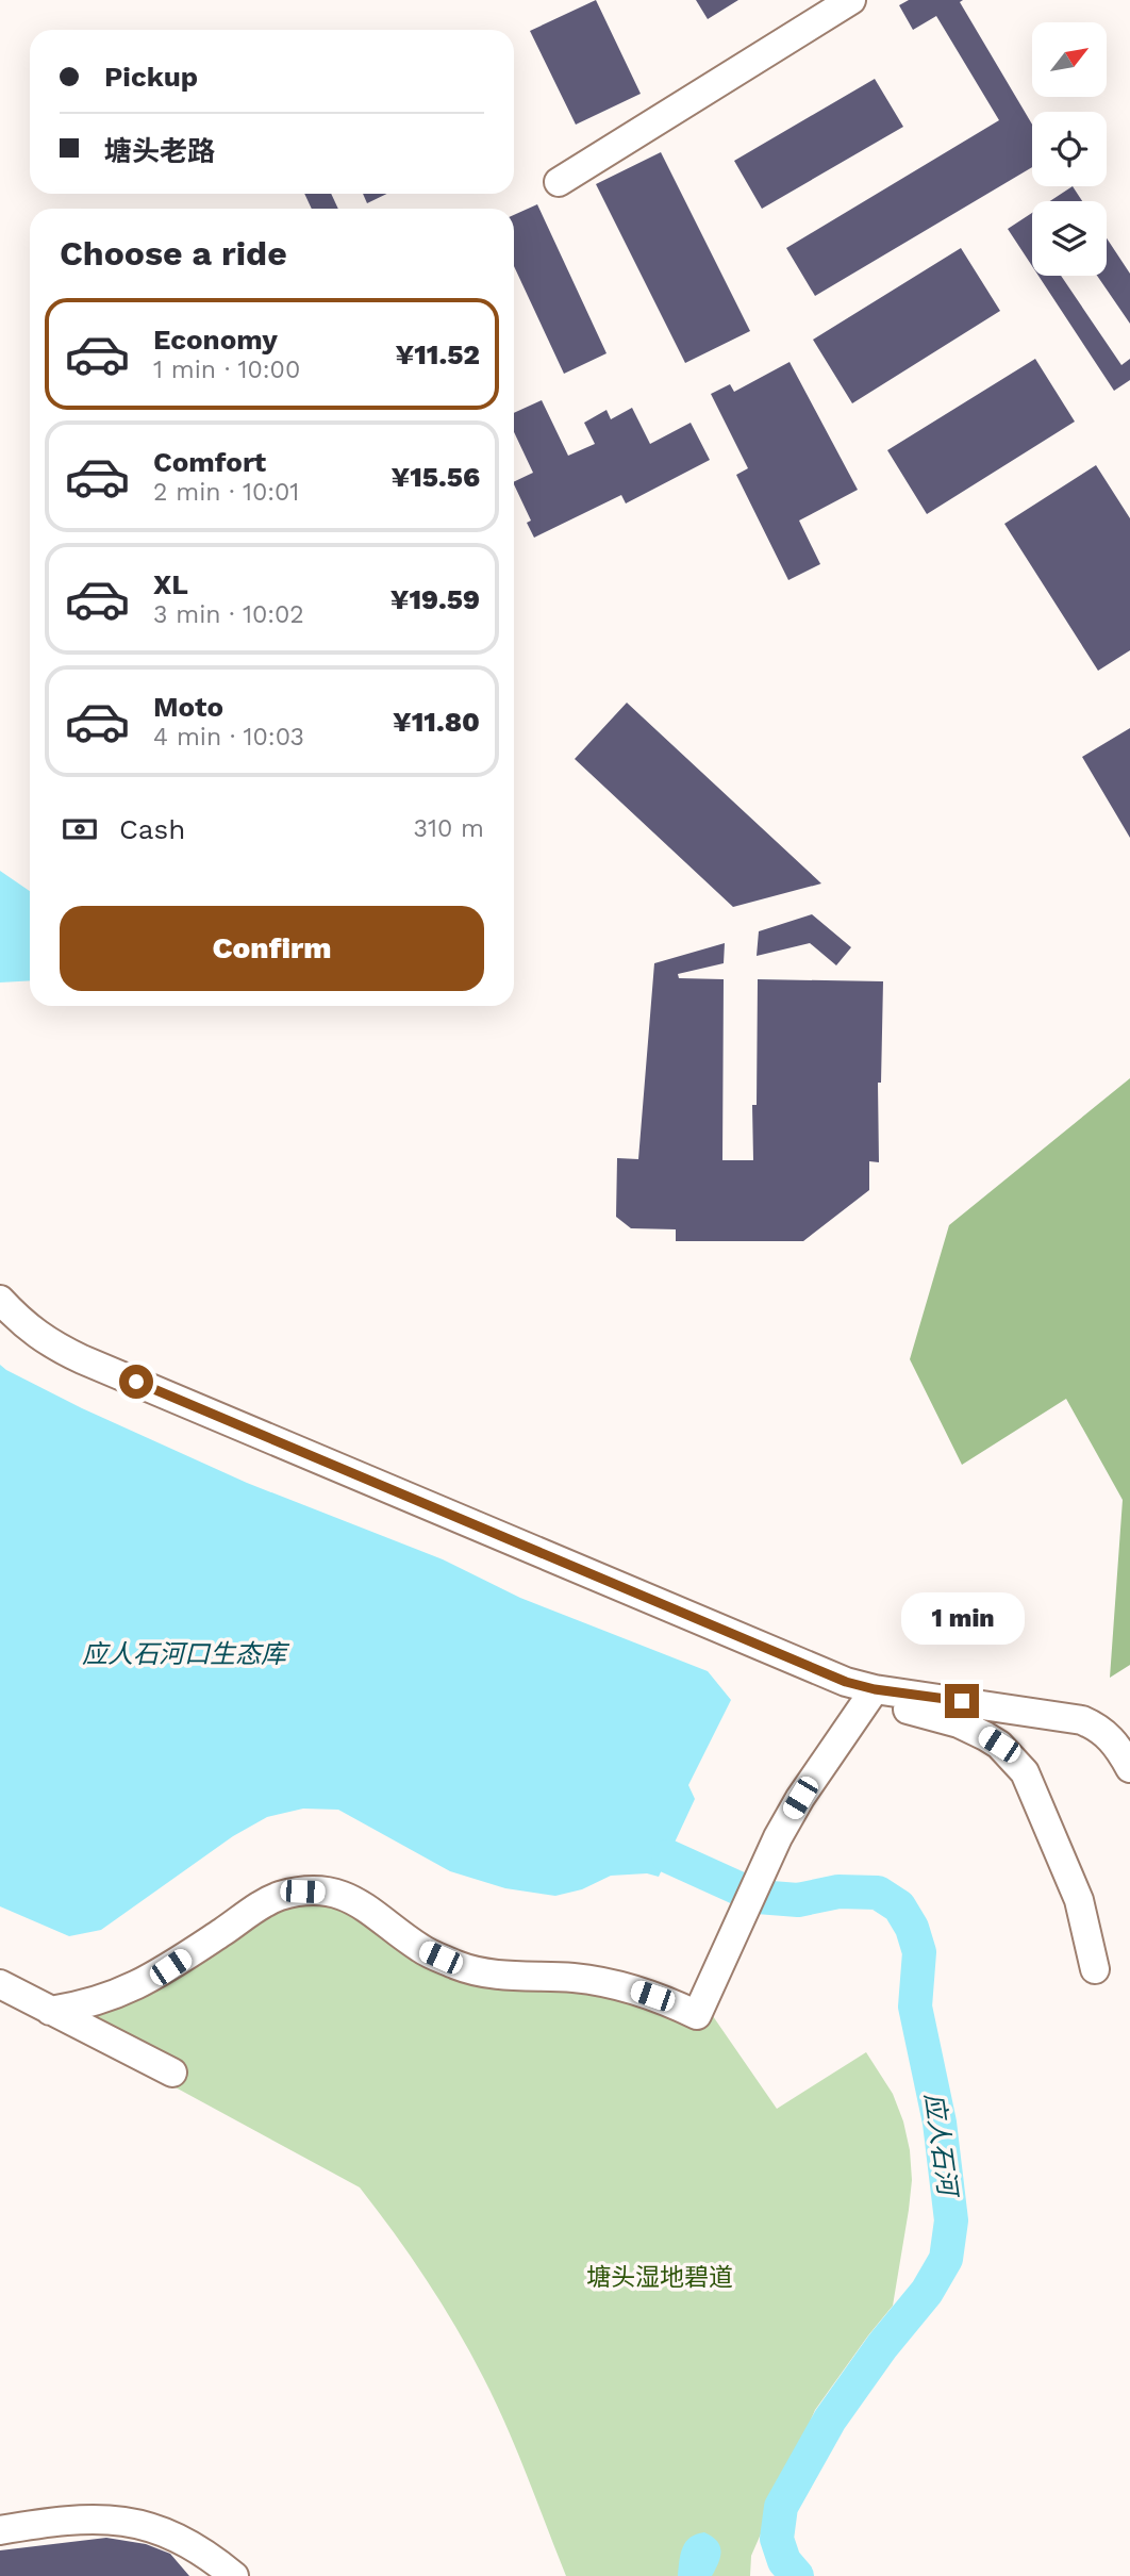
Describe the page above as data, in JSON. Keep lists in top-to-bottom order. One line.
{"water":["应人石河口生态库","应人石河"],"parks":["塘头湿地碧道"],"north":"top right","page":{"banner":["Pickup","塘头老路"],"heading":"Choose a ride","list":[{"name":"Economy","note":"1 min · 10:00","value":"¥11.52"},{"name":"Comfort","note":"2 min · 10:01","value":"¥15.56"},{"name":"XL","note":"3 min · 10:02","value":"¥19.59"},{"name":"Moto","note":"4 min · 10:03","value":"¥11.80"}],"pay":["Cash","310 m"],"buttons":"Confirm","bubble":"1 min"}}
